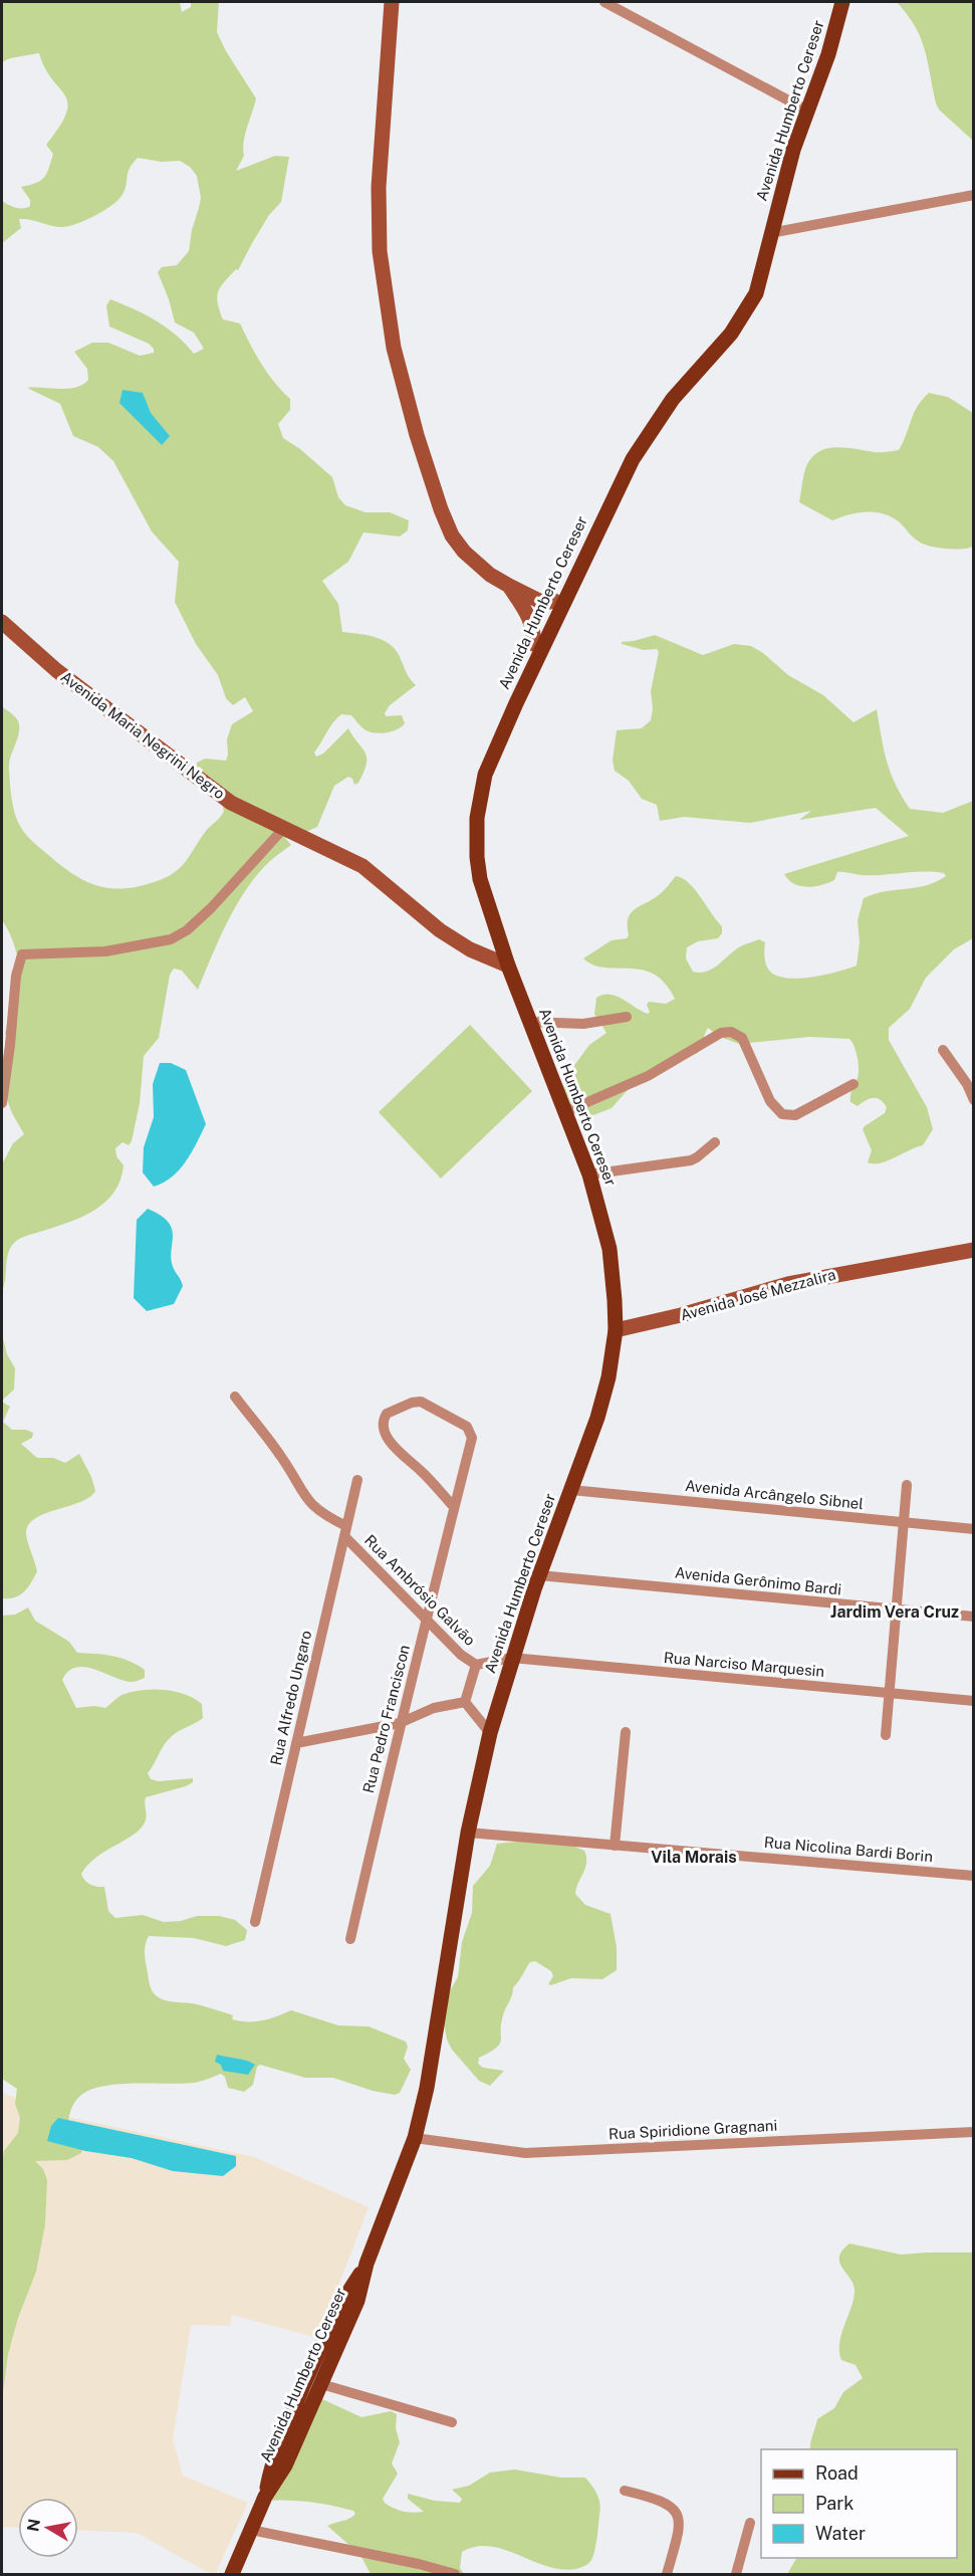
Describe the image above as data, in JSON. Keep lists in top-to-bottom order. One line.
{"streets":{"main road":["Avenida Humberto Cereser"],"street":["Avenida Maria Negrini Negro","Avenida José Mezzalira","Avenida Arcângelo Sibnel","Avenida Gerônimo Bardi","Rua Ambrósio Galvão","Rua Narciso Marquesin","Rua Alfredo Ungaro","Rua Pedro Franciscon","Rua Nicolina Bardi Borin","Rua Spiridione Gragnani"]},"crossings":[["Avenida Humberto Cereser","Avenida Maria Negrini Negro"],["Avenida Humberto Cereser","Avenida José Mezzalira"],["Avenida Humberto Cereser","Avenida Arcângelo Sibnel"],["Avenida Humberto Cereser","Avenida Gerônimo Bardi"],["Avenida Humberto Cereser","Rua Ambrósio Galvão"],["Avenida Humberto Cereser","Rua Narciso Marquesin"],["Avenida Humberto Cereser","Rua Nicolina Bardi Borin"],["Avenida Humberto Cereser","Rua Spiridione Gragnani"],["Rua Ambrósio Galvão","Rua Narciso Marquesin"],["Rua Ambrósio Galvão","Rua Alfredo Ungaro"],["Rua Ambrósio Galvão","Rua Pedro Franciscon"]],"districts":["Jardim Vera Cruz","Vila Morais"],"legend":["Road","Park","Water"],"north":"left"}
